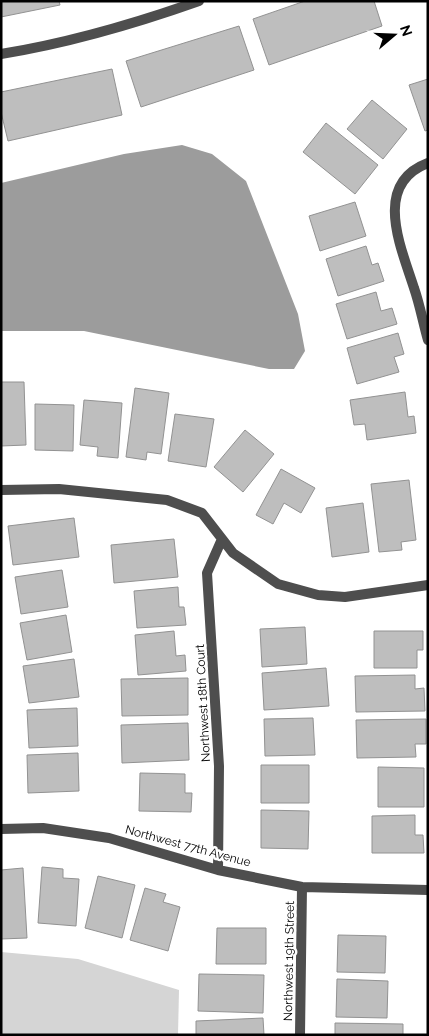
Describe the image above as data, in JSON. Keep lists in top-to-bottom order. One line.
{"streets":{"street":["Northwest 18th Court","Northwest 77th Avenue","Northwest 19th Street"]},"crossings":[["Northwest 18th Court","Northwest 77th Avenue"],["Northwest 77th Avenue","Northwest 19th Street"]],"north":"right"}
